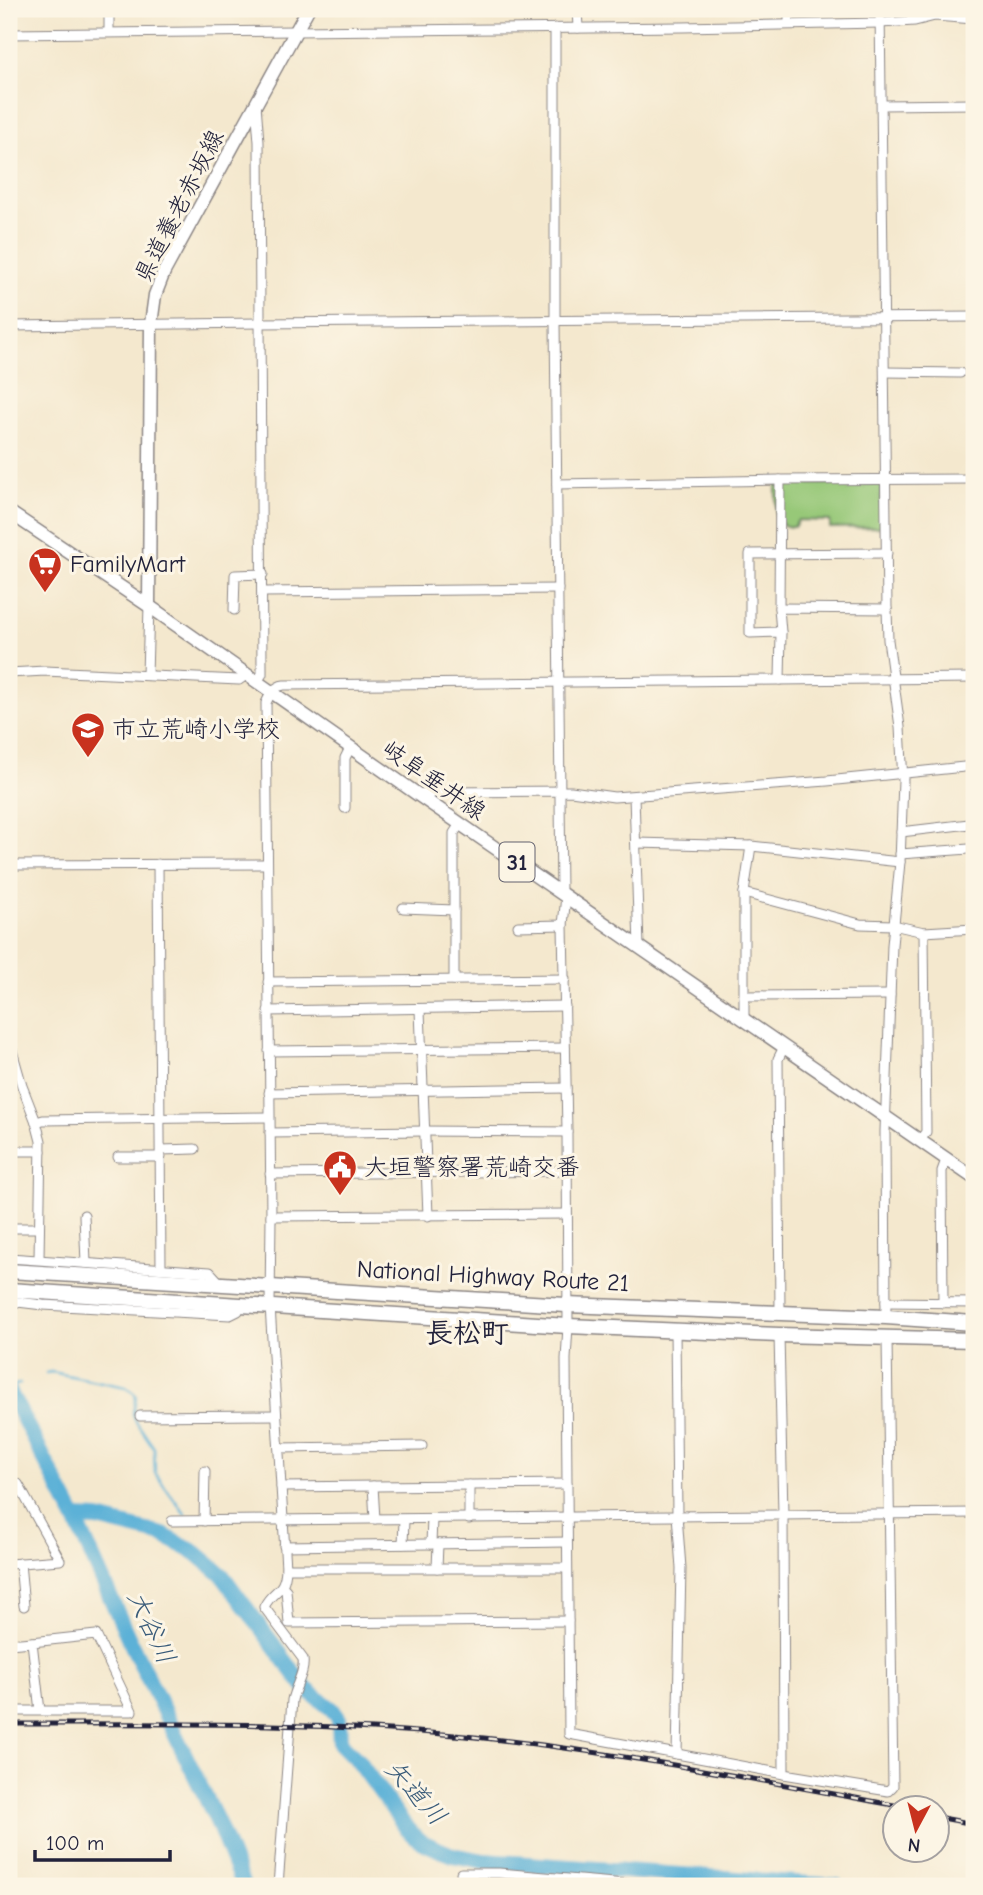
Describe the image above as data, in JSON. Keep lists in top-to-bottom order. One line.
{"streets":{"highway":["National Highway Route 21"],"main road":["県道養老赤坂線","岐阜垂井線","31"]},"crossings":[["県道養老赤坂線","岐阜垂井線"]],"districts":["長松町"],"water":["大谷川","矢道川"],"places":{"supermarket":["FamilyMart"],"school or university":["市立荒崎小学校"],"public building":["大垣警察署荒崎交番"]},"scale_bar":"100 m","north":"bottom"}
